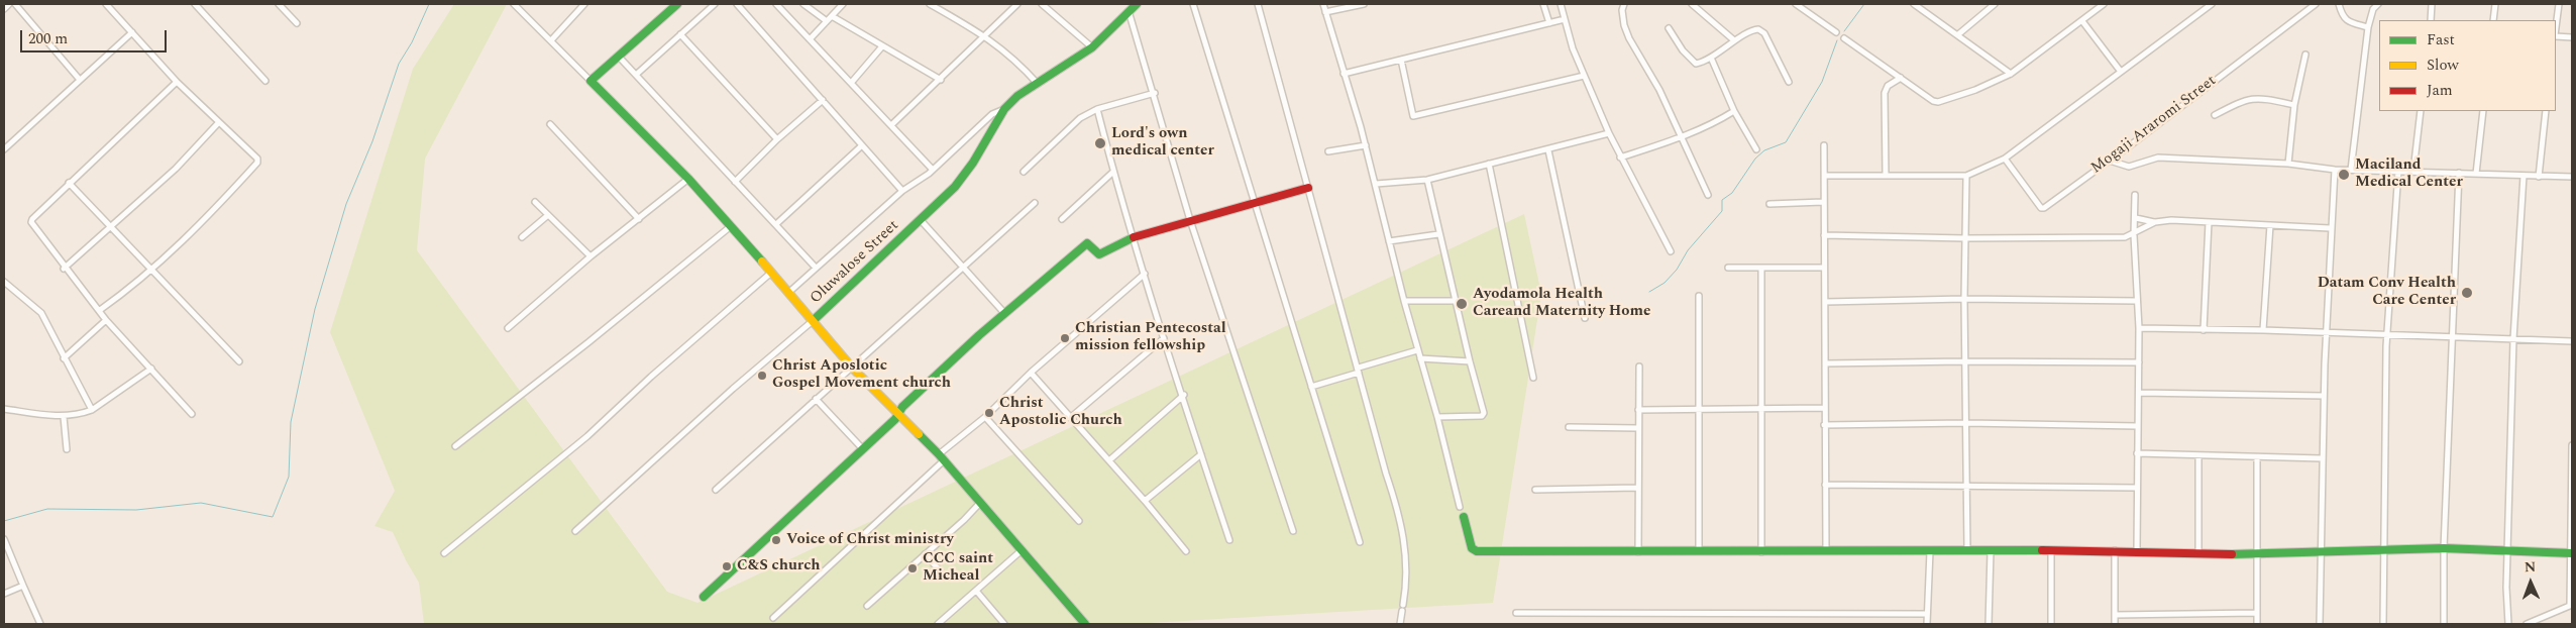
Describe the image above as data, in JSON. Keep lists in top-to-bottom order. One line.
{"streets":{"street":["Mogaji Araromi Street","Oluwalose Street"]},"places":["Lord's own medical center","Maciland Medical Center","Datam Conv Health Care Center","Ayodamola Health Careand Maternity Home","Christian Pentecostal mission fellowship","Christ Aposlotic Gospel Movement church","Christ Apostolic Church","Voice of Christ ministry","C&S church","CCC saint Micheal"],"legend":["Fast","Slow","Jam"],"scale_bar":"200 m","north":"top"}
